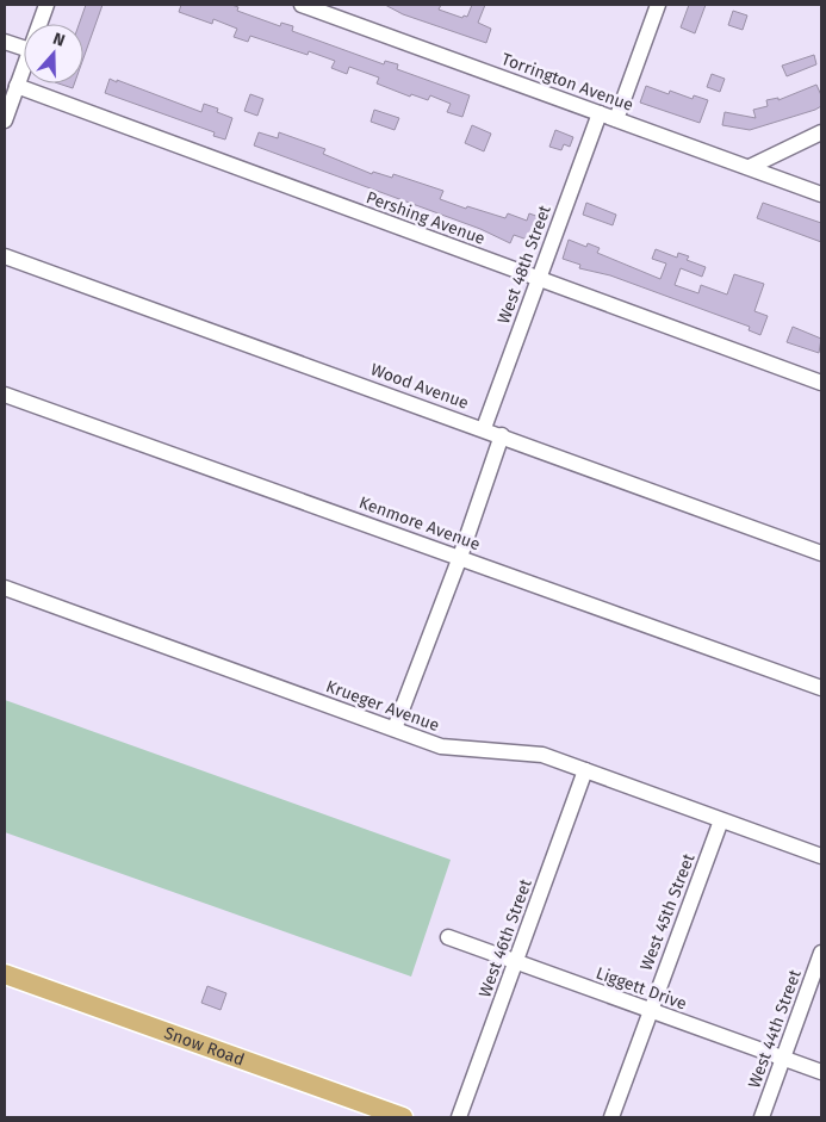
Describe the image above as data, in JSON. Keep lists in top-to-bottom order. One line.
{"streets":{"main road":["Snow Road"],"street":["Torrington Avenue","Pershing Avenue","West 48th Street","Wood Avenue","Kenmore Avenue","Krueger Avenue","West 45th Street","West 46th Street","Liggett Drive","West 44th Street"]},"crossings":[["Torrington Avenue","West 48th Street"],["Pershing Avenue","West 48th Street"],["West 48th Street","Wood Avenue"],["Krueger Avenue","West 45th Street"],["Krueger Avenue","West 46th Street"],["West 45th Street","Liggett Drive"],["West 46th Street","Liggett Drive"],["Liggett Drive","West 44th Street"]],"north":"top"}
